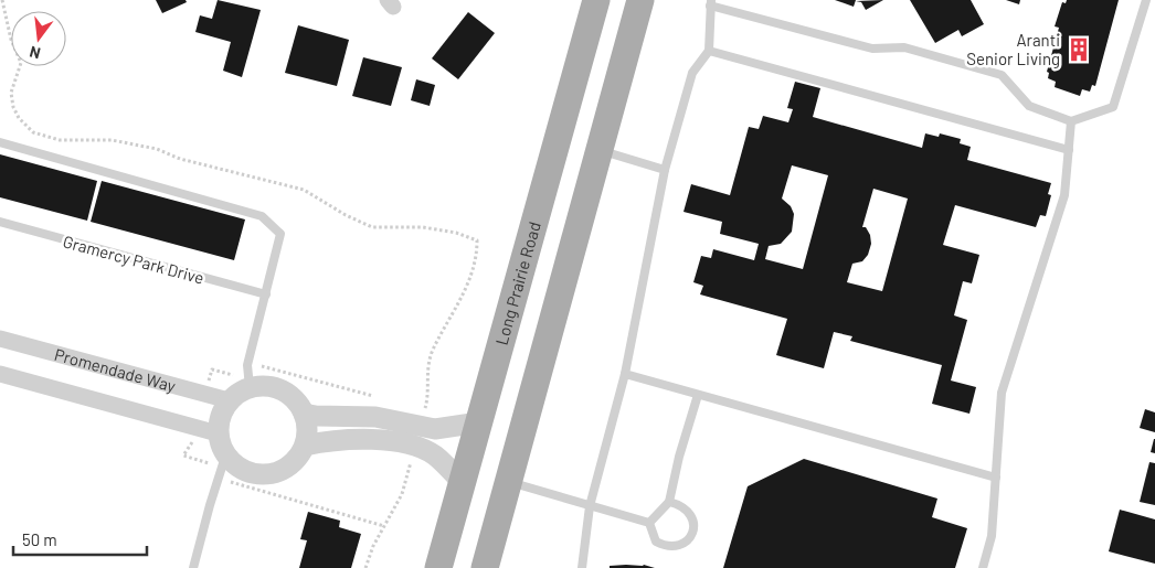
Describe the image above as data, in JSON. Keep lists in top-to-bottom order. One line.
{"streets":{"main road":["Long Prairie Road"],"street":["Promendade Way"],"lane":["Gramercy Park Drive"]},"places":{"building":["Aranti Senior Living"]},"scale_bar":"50 m","north":"bottom"}
